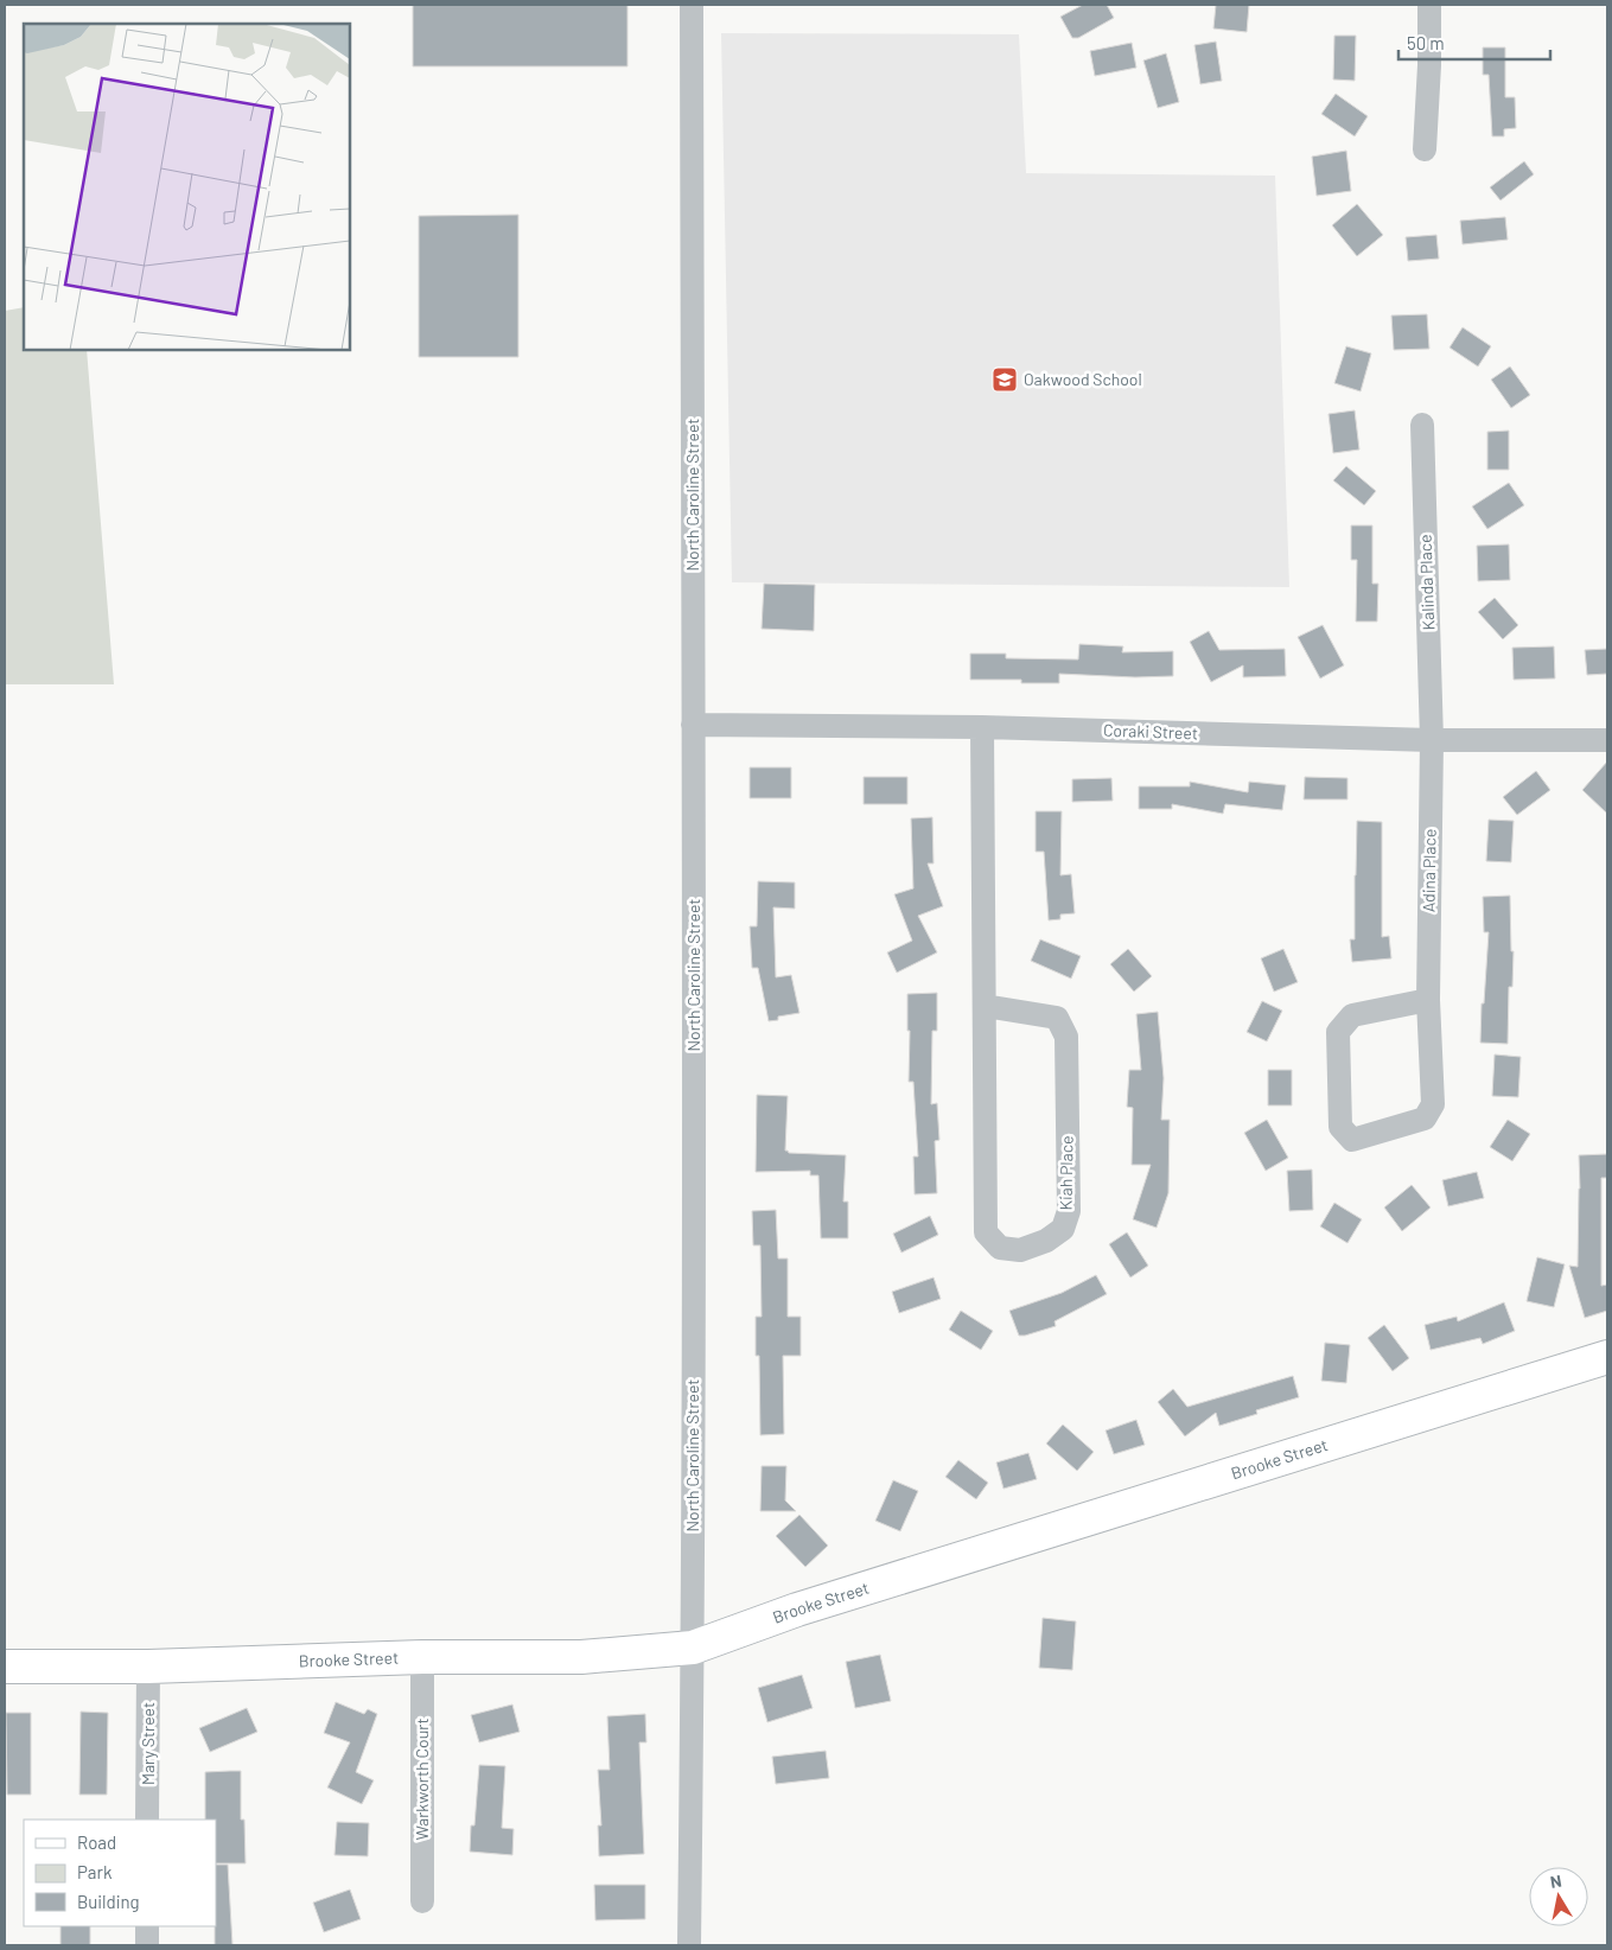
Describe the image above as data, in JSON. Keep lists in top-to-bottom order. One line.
{"streets":{"street":["North Caroline Street","Kalinda Place","Coraki Street","Adina Place","Kiah Place","Brooke Street","Mary Street","Warkworth Court"]},"crossings":[["North Caroline Street","Coraki Street"],["North Caroline Street","Brooke Street"],["Kalinda Place","Coraki Street"],["Kalinda Place","Adina Place"],["Coraki Street","Adina Place"],["Coraki Street","Kiah Place"],["Brooke Street","Mary Street"],["Brooke Street","Warkworth Court"]],"places":{"school or university":["Oakwood School"]},"legend":["Road","Park","Building"],"scale_bar":"50 m","north":"top"}
